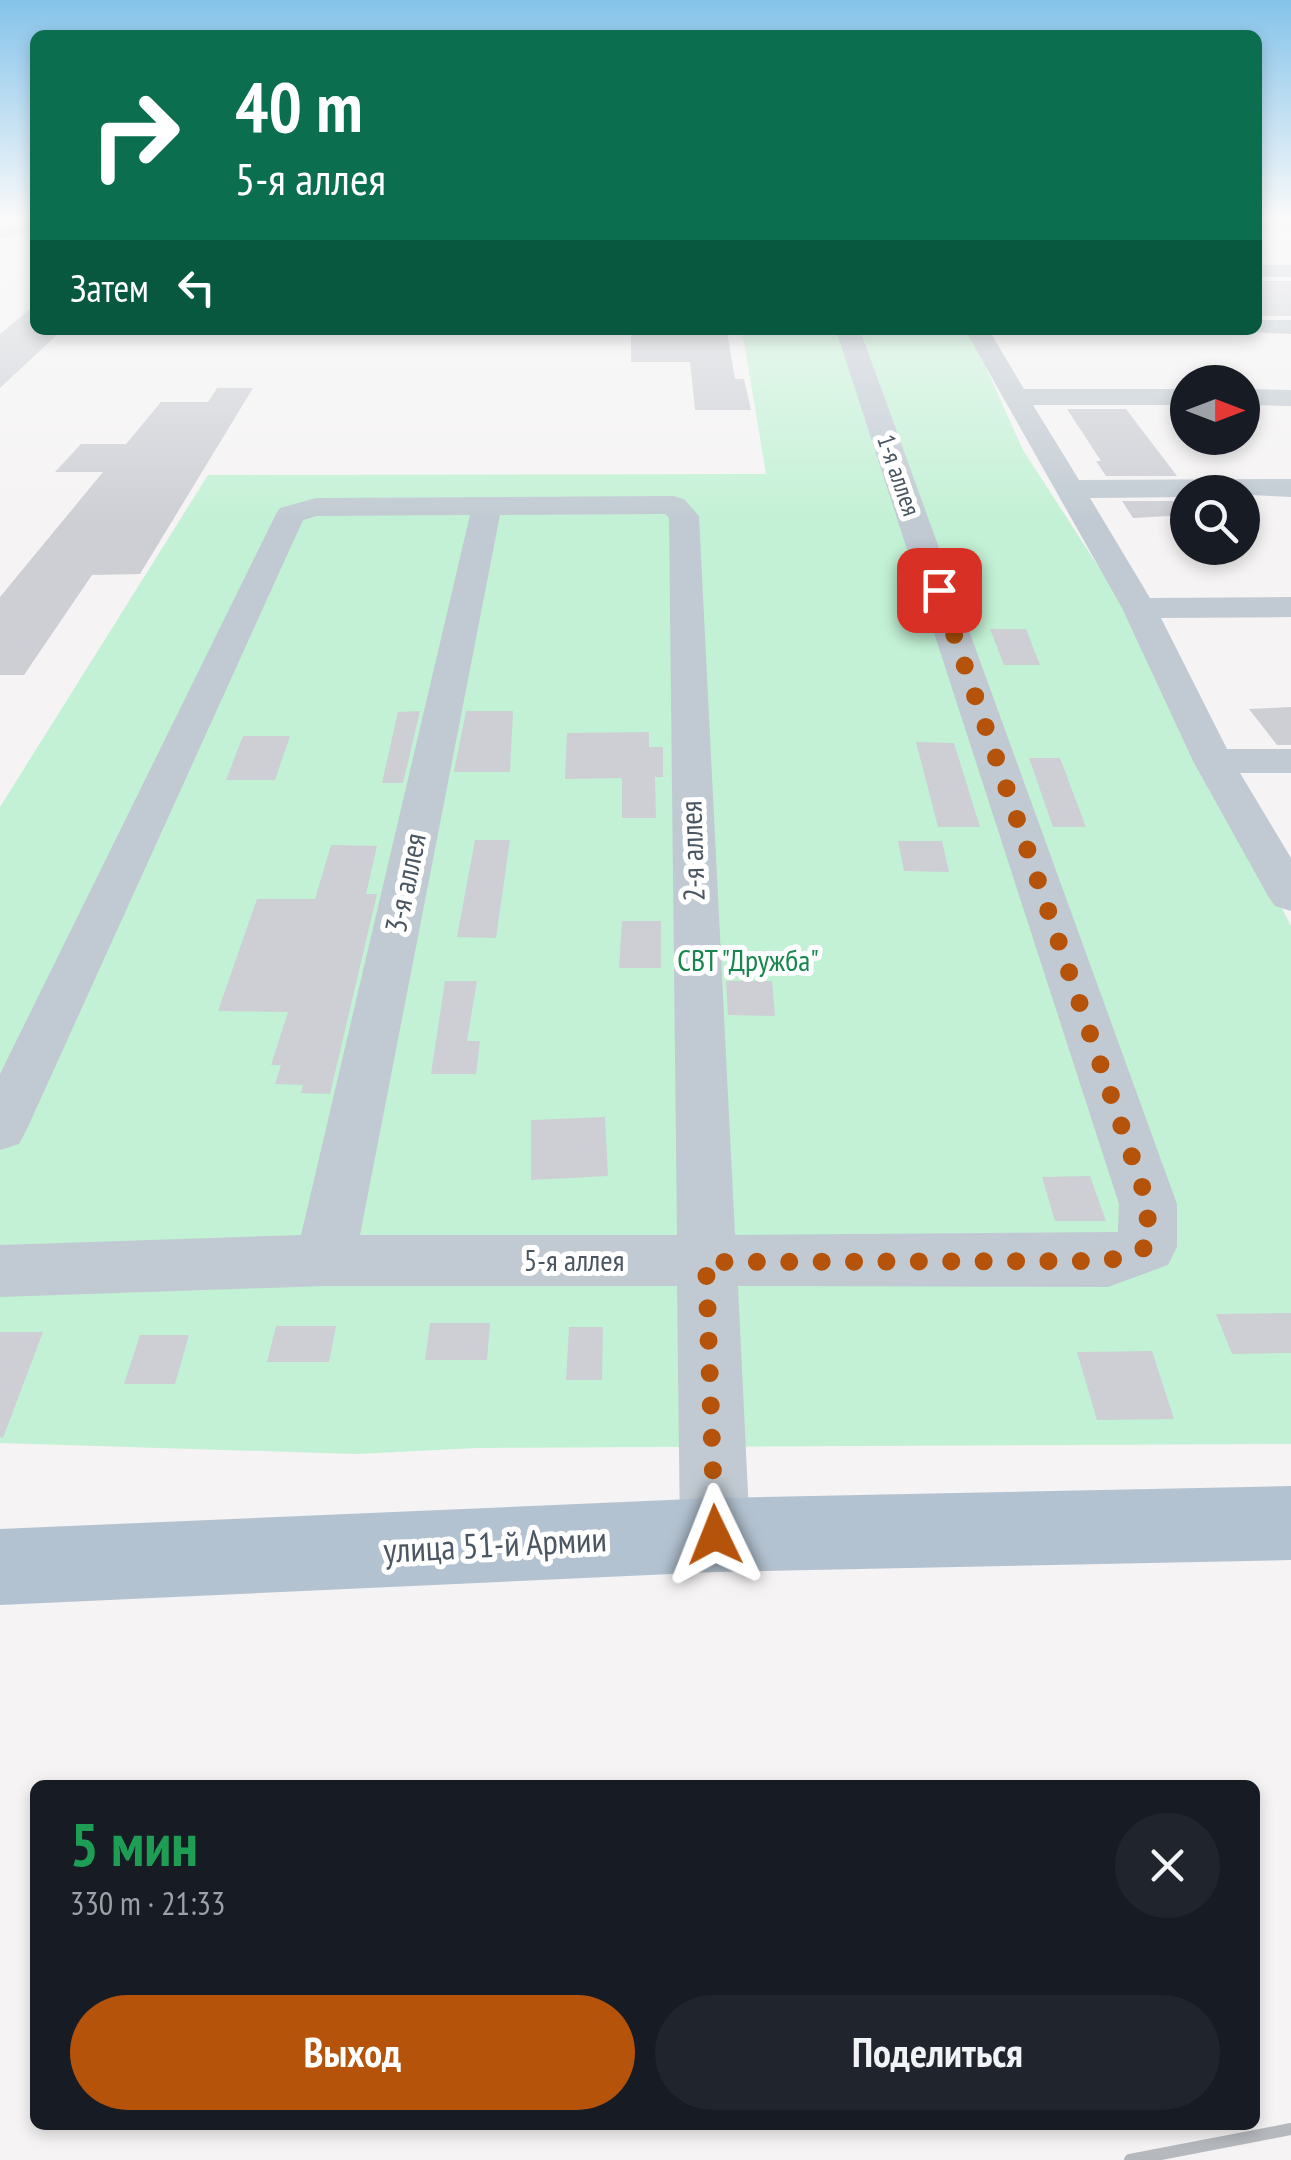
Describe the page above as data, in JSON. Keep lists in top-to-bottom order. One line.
{"streets":{"main road":["улица 51-й Армии"],"street":["1-я аллея","2-я аллея","3-я аллея","5-я аллея"]},"crossings":[["1-я аллея","5-я аллея"],["2-я аллея","3-я аллея"],["2-я аллея","5-я аллея"],["2-я аллея","улица 51-й Армии"],["3-я аллея","5-я аллея"]],"parks":["СВТ \"Дружба\""],"north":"right","page":{"turn":["40 m","5-я аллея"],"then":"Затем","heading":["5 мин","330 m · 21:33"],"buttons":["Выход","Поделиться"]}}
